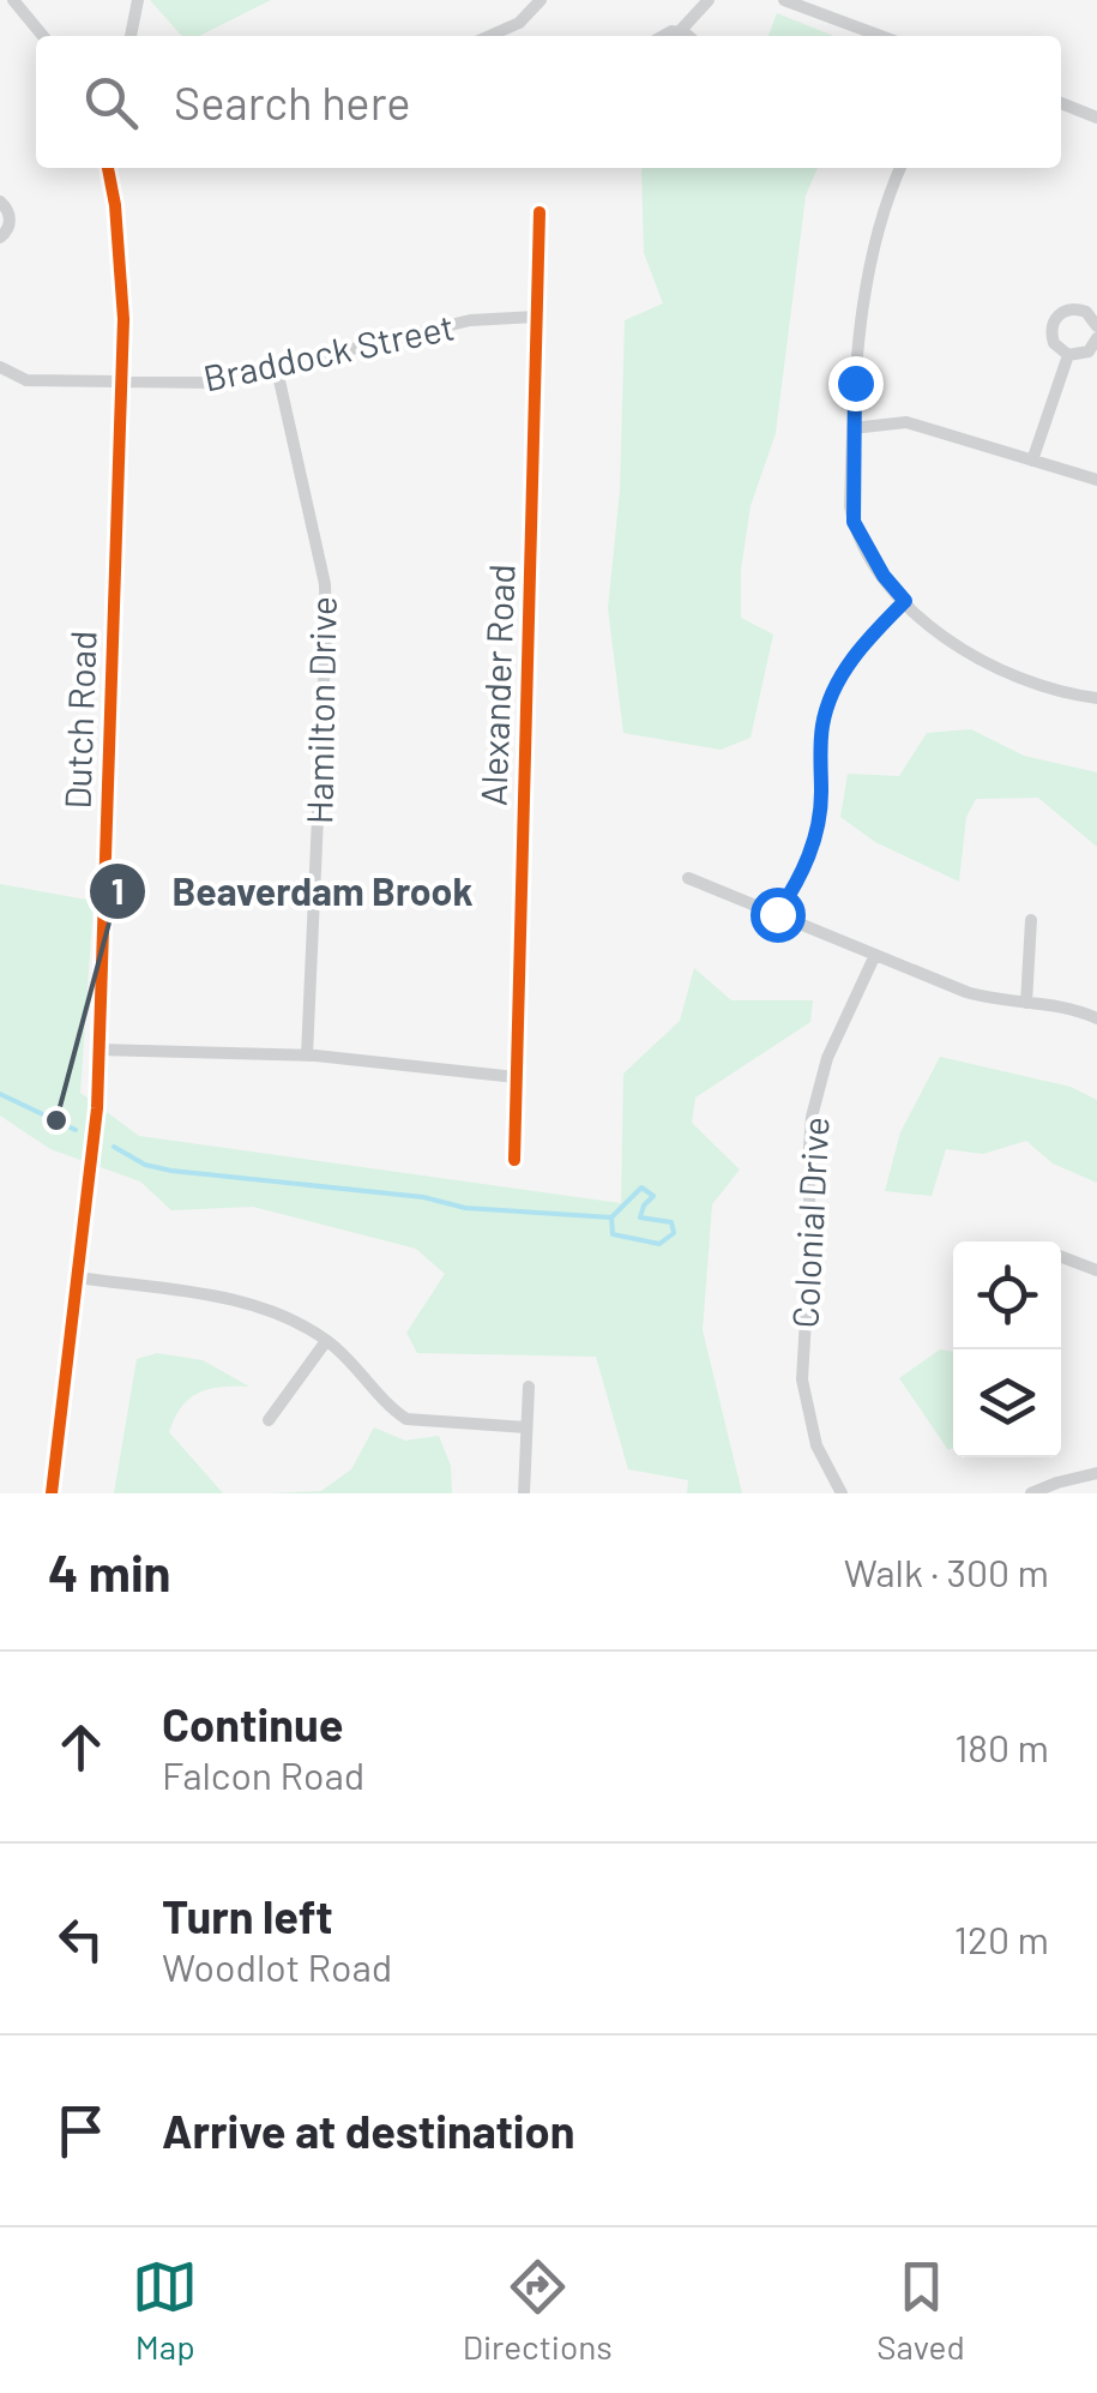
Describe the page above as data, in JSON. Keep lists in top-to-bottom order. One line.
{"streets":{"street":["Braddock Street","Alexander Road","Hamilton Drive","Dutch Road","Colonial Drive"]},"crossings":[["Braddock Street","Alexander Road"],["Braddock Street","Hamilton Drive"],["Braddock Street","Dutch Road"]],"places":["Beaverdam Brook"],"page":{"search":"Search here","heading":["4 min","Walk · 300 m"],"list":[["Continue","Falcon Road","180 m"],["Turn left","Woodlot Road","120 m"],"Arrive at destination"],"nav":["Map","Directions","Saved"]}}
